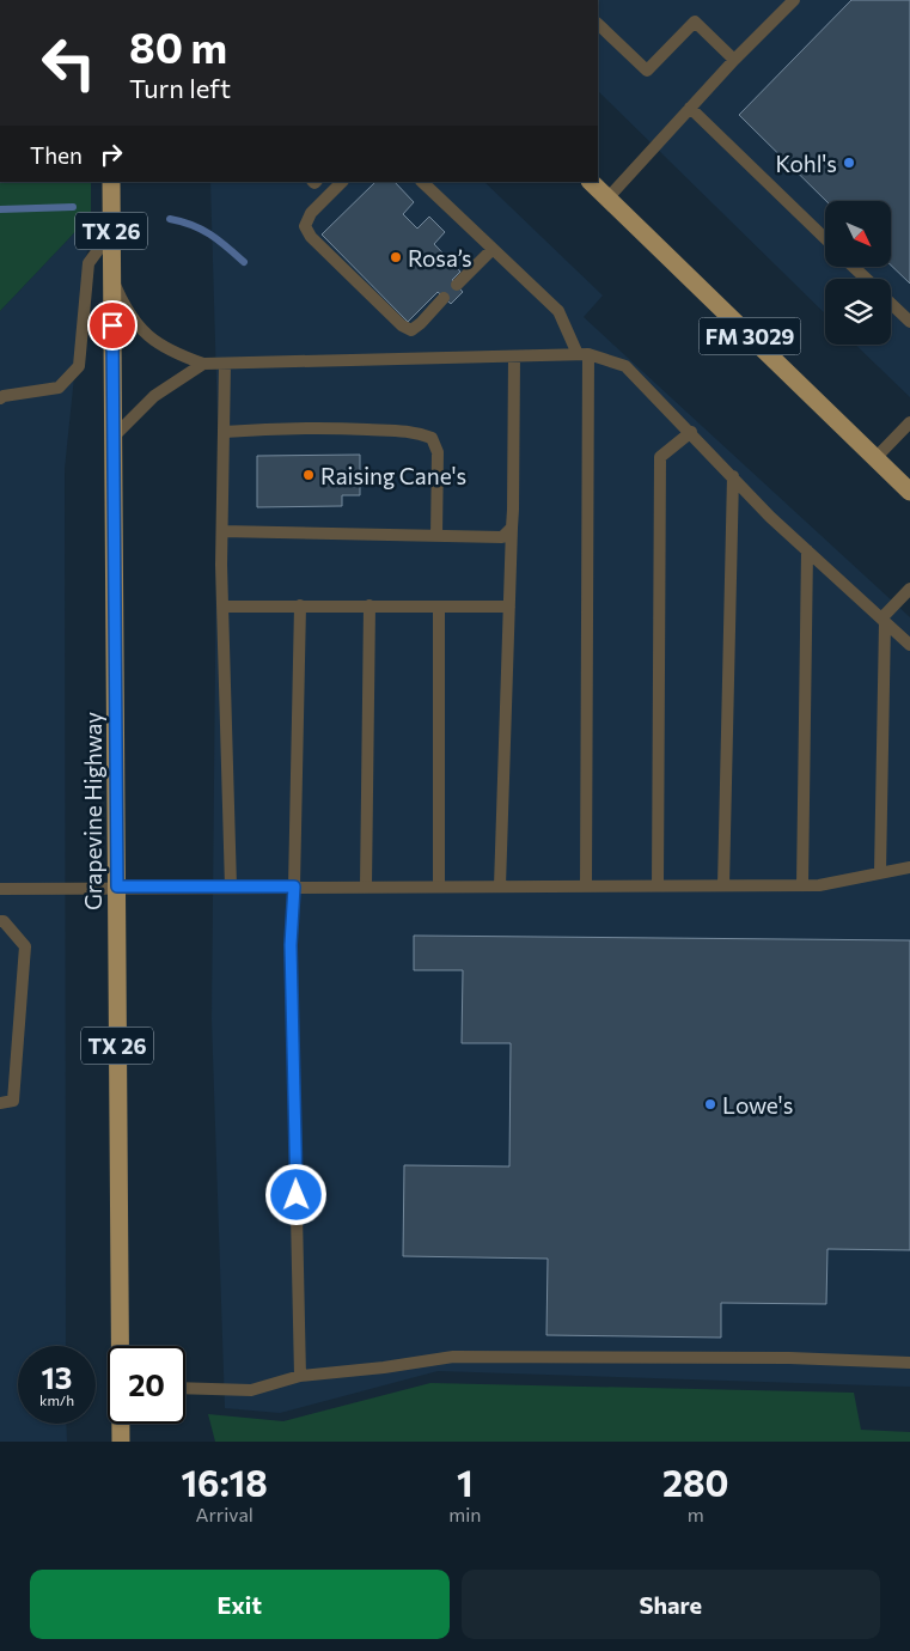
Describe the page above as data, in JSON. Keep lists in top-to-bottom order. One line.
{"streets":{"main road":["TX 26","FM 3029","Grapevine Highway"]},"places":["Kohl's","Rosa’s","Raising Cane's","Lowe's"],"north":"bottom right","page":{"turn":["80 m","Turn left"],"then":"Then","speed":"13 km/h","limit":"20","eta":["16:18","Arrival","1","min","280","m"],"buttons":["Exit","Share"]}}
